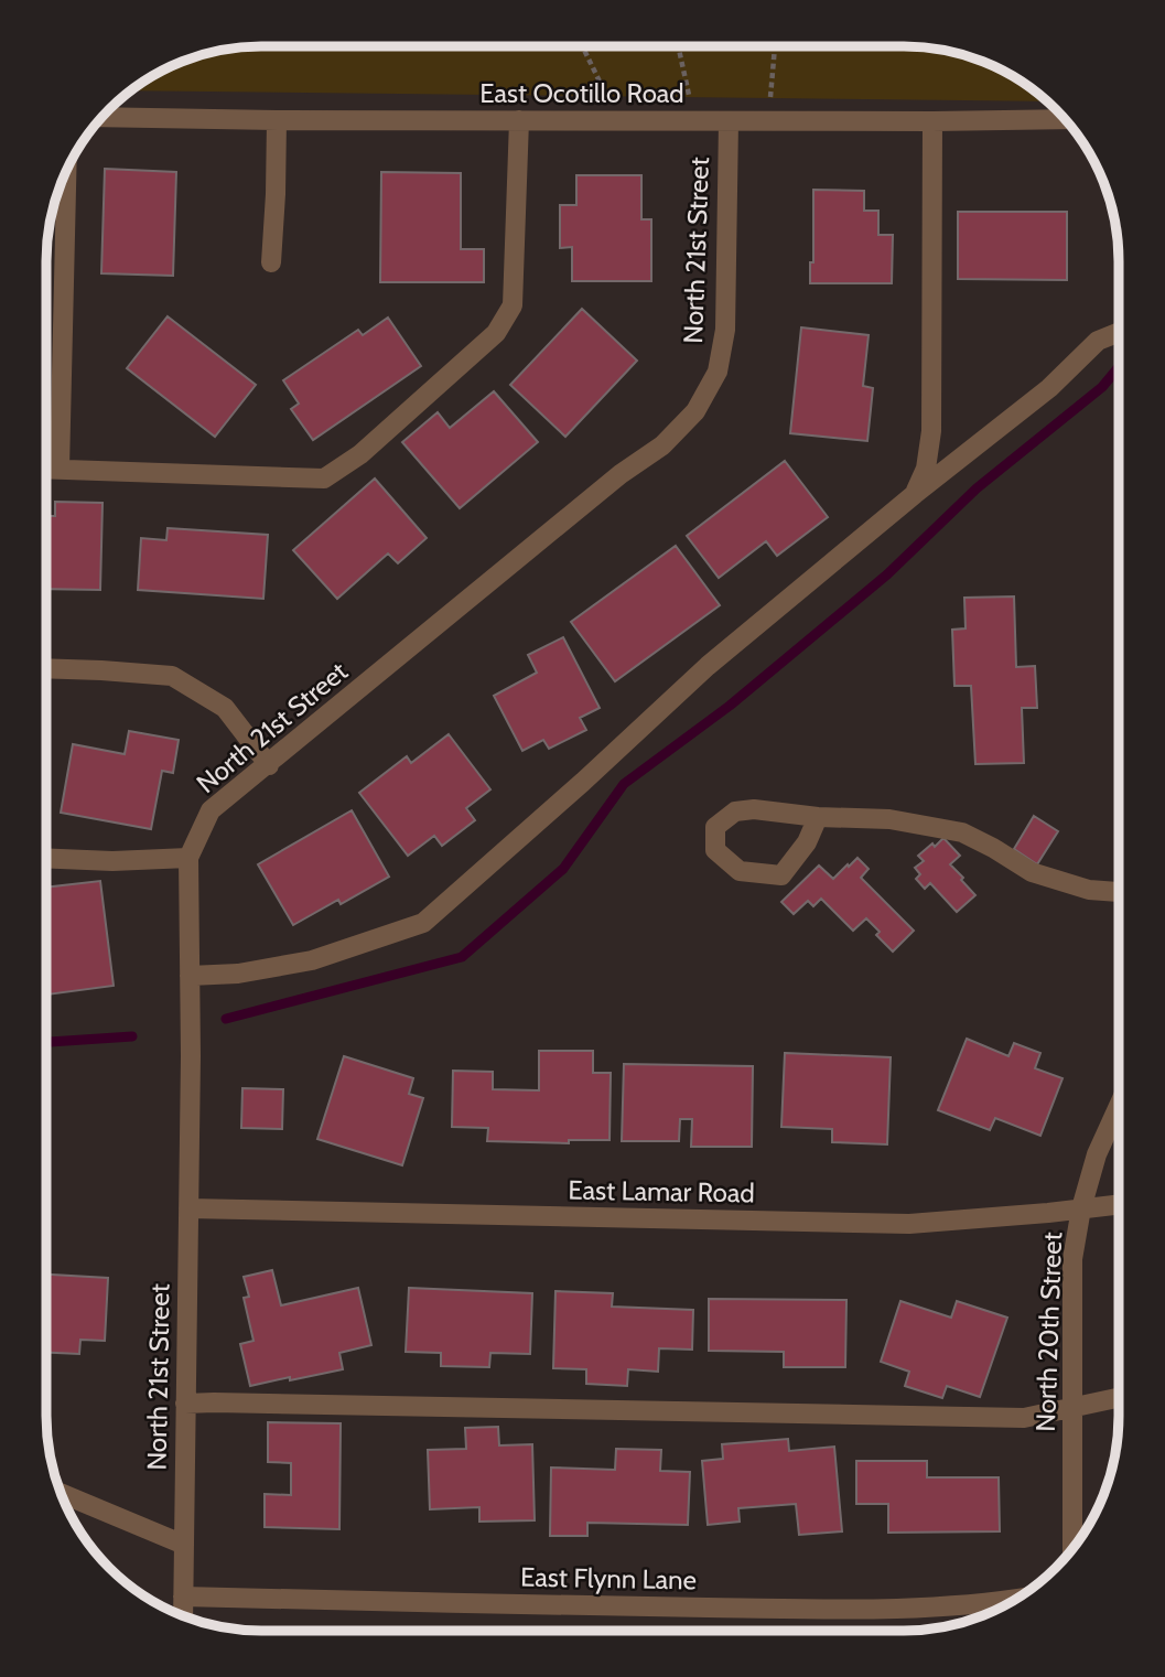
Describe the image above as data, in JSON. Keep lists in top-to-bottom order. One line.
{"streets":{"street":["East Ocotillo Road","North 21st Street","East Lamar Road","North 20th Street","East Flynn Lane"]},"crossings":[["East Ocotillo Road","North 21st Street"],["North 21st Street","East Lamar Road"],["North 21st Street","East Flynn Lane"],["East Lamar Road","North 20th Street"]]}
